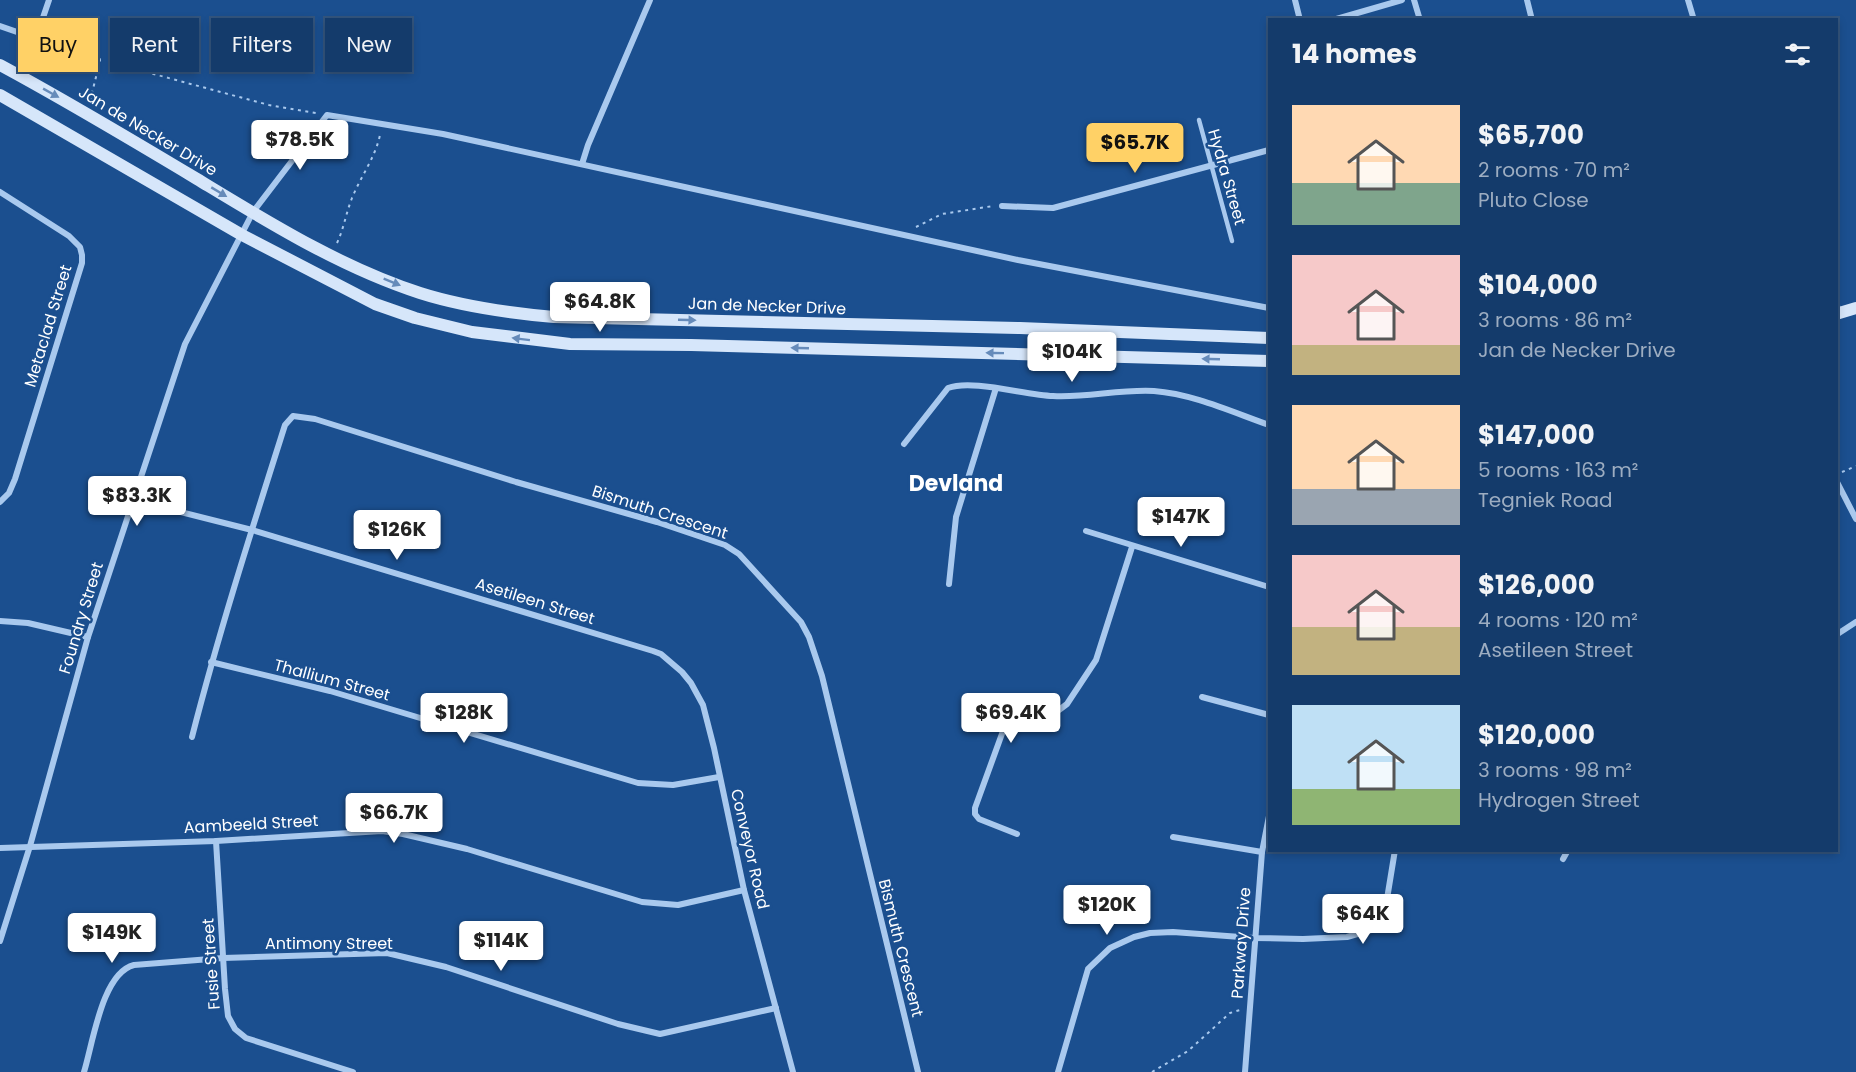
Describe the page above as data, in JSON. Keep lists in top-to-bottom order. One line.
{"streets":{"main road":["Jan de Necker Drive"],"street":["Metaclad Street","Bismuth Crescent","Asetileen Street","Foundry Street","Thallium Street","Aambeeld Street","Conveyor Road","Antimony Street","Parkway Drive","Fusie Street"],"lane":["Hydra Street"]},"crossings":[["Jan de Necker Drive","Foundry Street"],["Bismuth Crescent","Asetileen Street"],["Asetileen Street","Foundry Street"],["Asetileen Street","Conveyor Road"],["Foundry Street","Aambeeld Street"],["Thallium Street","Conveyor Road"],["Aambeeld Street","Conveyor Road"],["Aambeeld Street","Fusie Street"],["Conveyor Road","Antimony Street"],["Antimony Street","Fusie Street"]],"districts":["Devland"],"page":{"chip":["Buy","Rent","Filters","New"],"heading":"14 homes","list":[{"name":"$65,700","note":"2 rooms · 70 m² · Pluto Close"},{"name":"$104,000","note":"3 rooms · 86 m² · Jan de Necker Drive"},{"name":"$147,000","note":"5 rooms · 163 m² · Tegniek Road"},{"name":"$126,000","note":"4 rooms · 120 m² · Asetileen Street"},{"name":"$120,000","note":"3 rooms · 98 m² · Hydrogen Street"}],"price":["$78.5K","$65.7K","$64.8K","$104K","$83.3K","$147K","$126K","$128K","$69.4K","$66.7K","$120K","$64K","$149K","$114K"]}}
